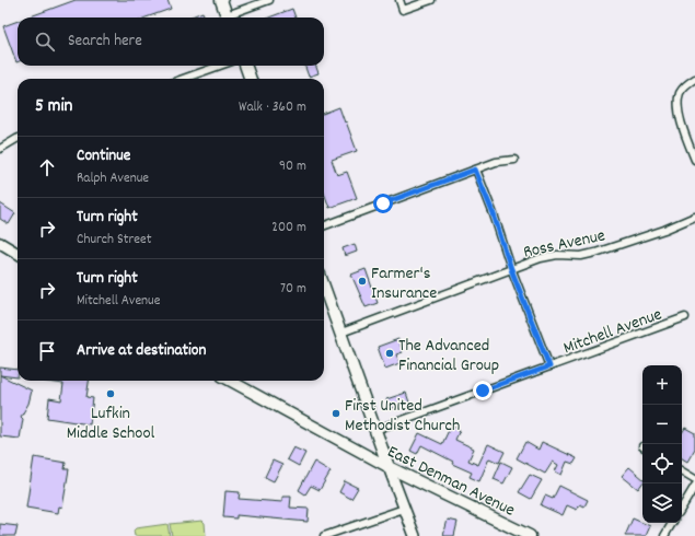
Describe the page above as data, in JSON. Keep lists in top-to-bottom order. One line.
{"streets":{"main road":["East Denman Avenue"],"street":["Ross Avenue","Mitchell Avenue"]},"places":["Farmer's Insurance","The Advanced Financial Group","Lufkin Middle School","First United Methodist Church"],"page":{"search":"Search here","heading":["5 min","Walk · 360 m"],"list":[["Continue","Ralph Avenue","90 m"],["Turn right","Church Street","200 m"],["Turn right","Mitchell Avenue","70 m"],"Arrive at destination"],"map_buttons":["+","−"]}}
